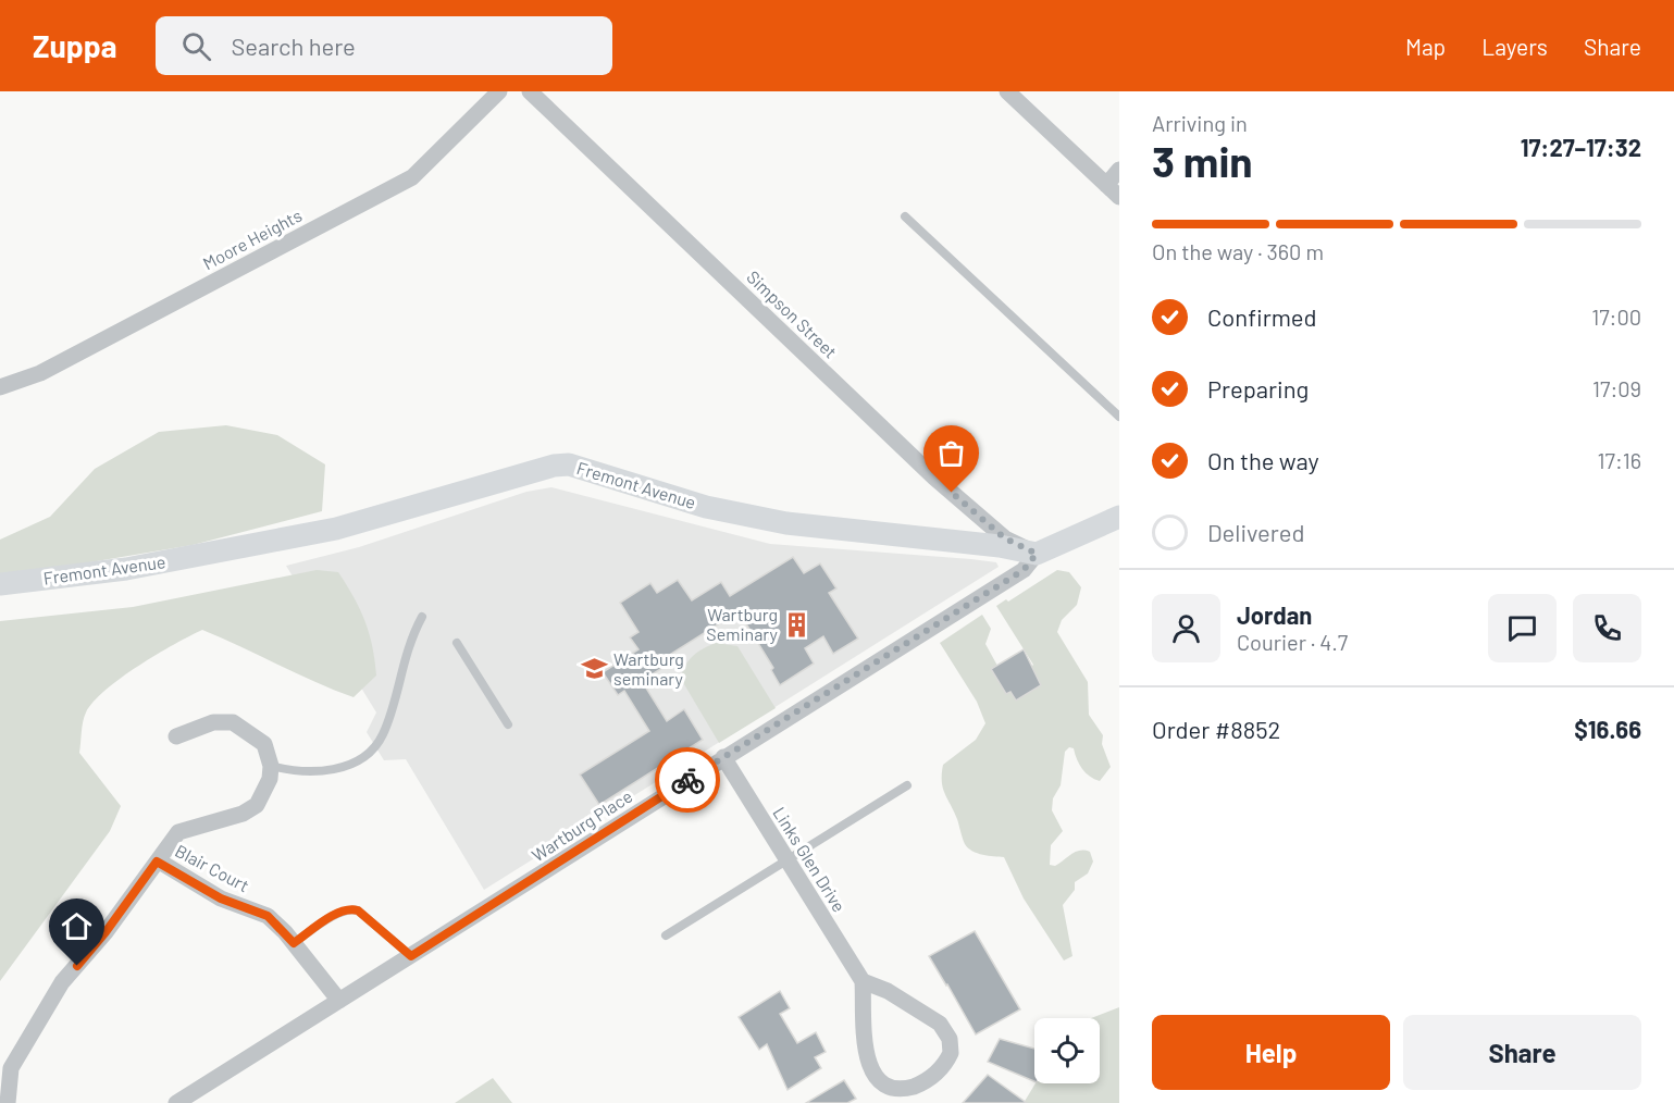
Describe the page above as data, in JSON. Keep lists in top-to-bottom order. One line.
{"streets":{"main road":["Fremont Avenue"],"street":["Moore Heights","Simpson Street","Wartburg Place","Links Glen Drive","Blair Court"]},"crossings":[["Simpson Street","Fremont Avenue"],["Simpson Street","Wartburg Place"],["Fremont Avenue","Wartburg Place"],["Wartburg Place","Links Glen Drive"],["Wartburg Place","Blair Court"]],"places":{"building":["Wartburg Seminary"],"school or university":["Wartburg seminary"]},"page":{"header":"Zuppa","search":"Search here","nav":["Map","Layers","Share"],"heading":["3 min","Arriving in","17:27–17:32"],"panel":["Jordan","Courier · 4.7","Order #8852","$16.66"],"bar":"On the way · 360 m","list":[["Confirmed","17:00"],["Preparing","17:09"],["On the way","17:16"],"Delivered"],"buttons":["Help","Share"]}}
